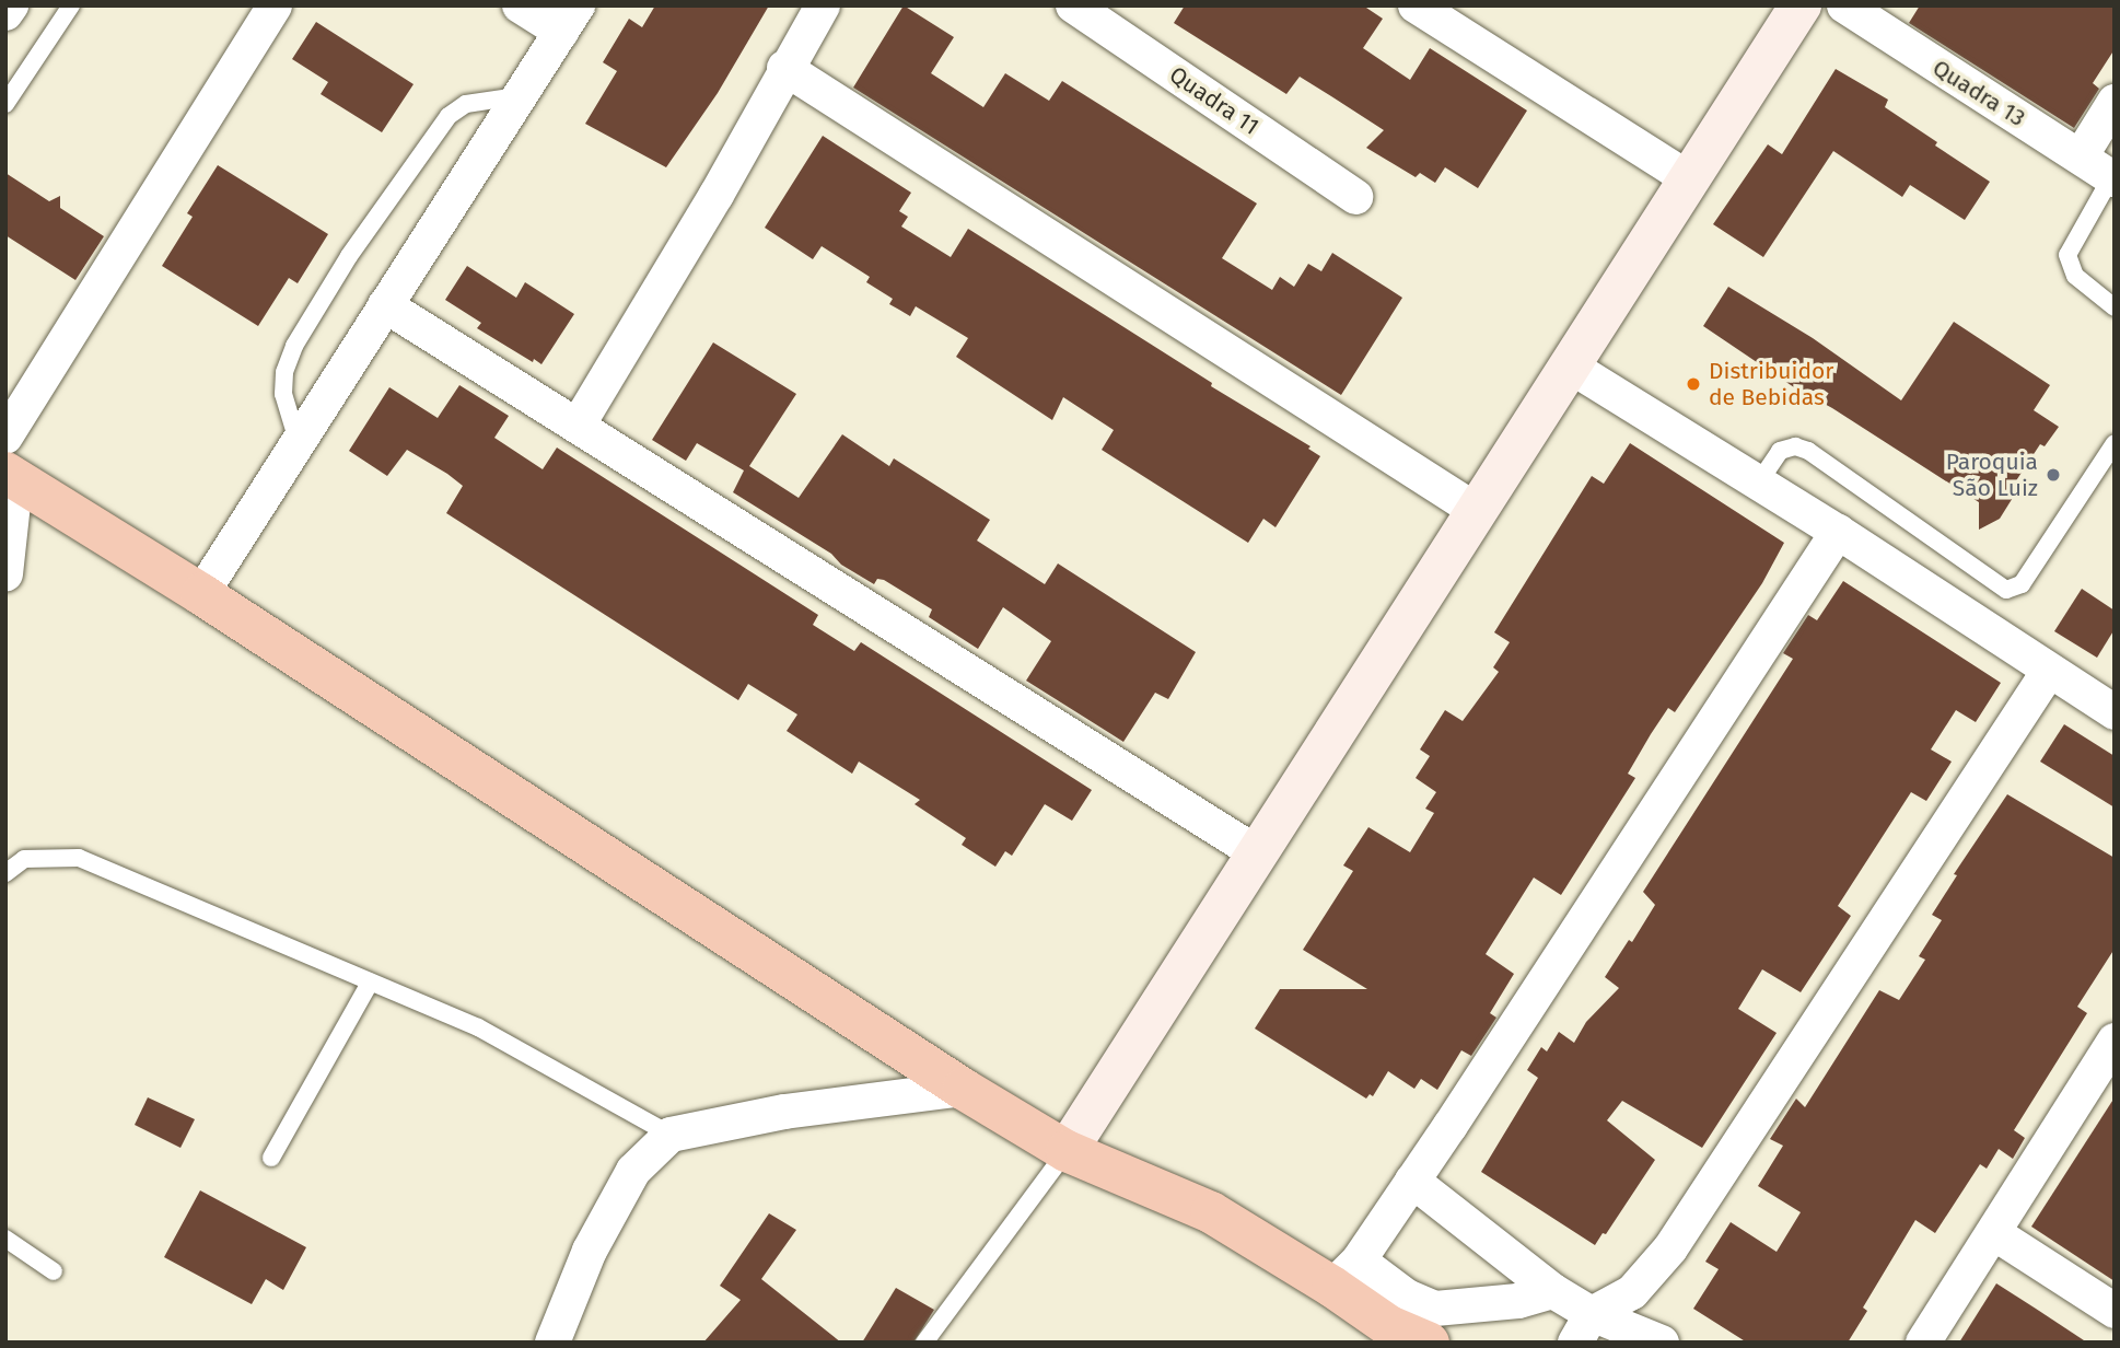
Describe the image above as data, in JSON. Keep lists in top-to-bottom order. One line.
{"streets":{"street":["Quadra 13","Quadra 11"]},"places":["Distribuidor de Bebidas","Paroquia São Luiz"]}
